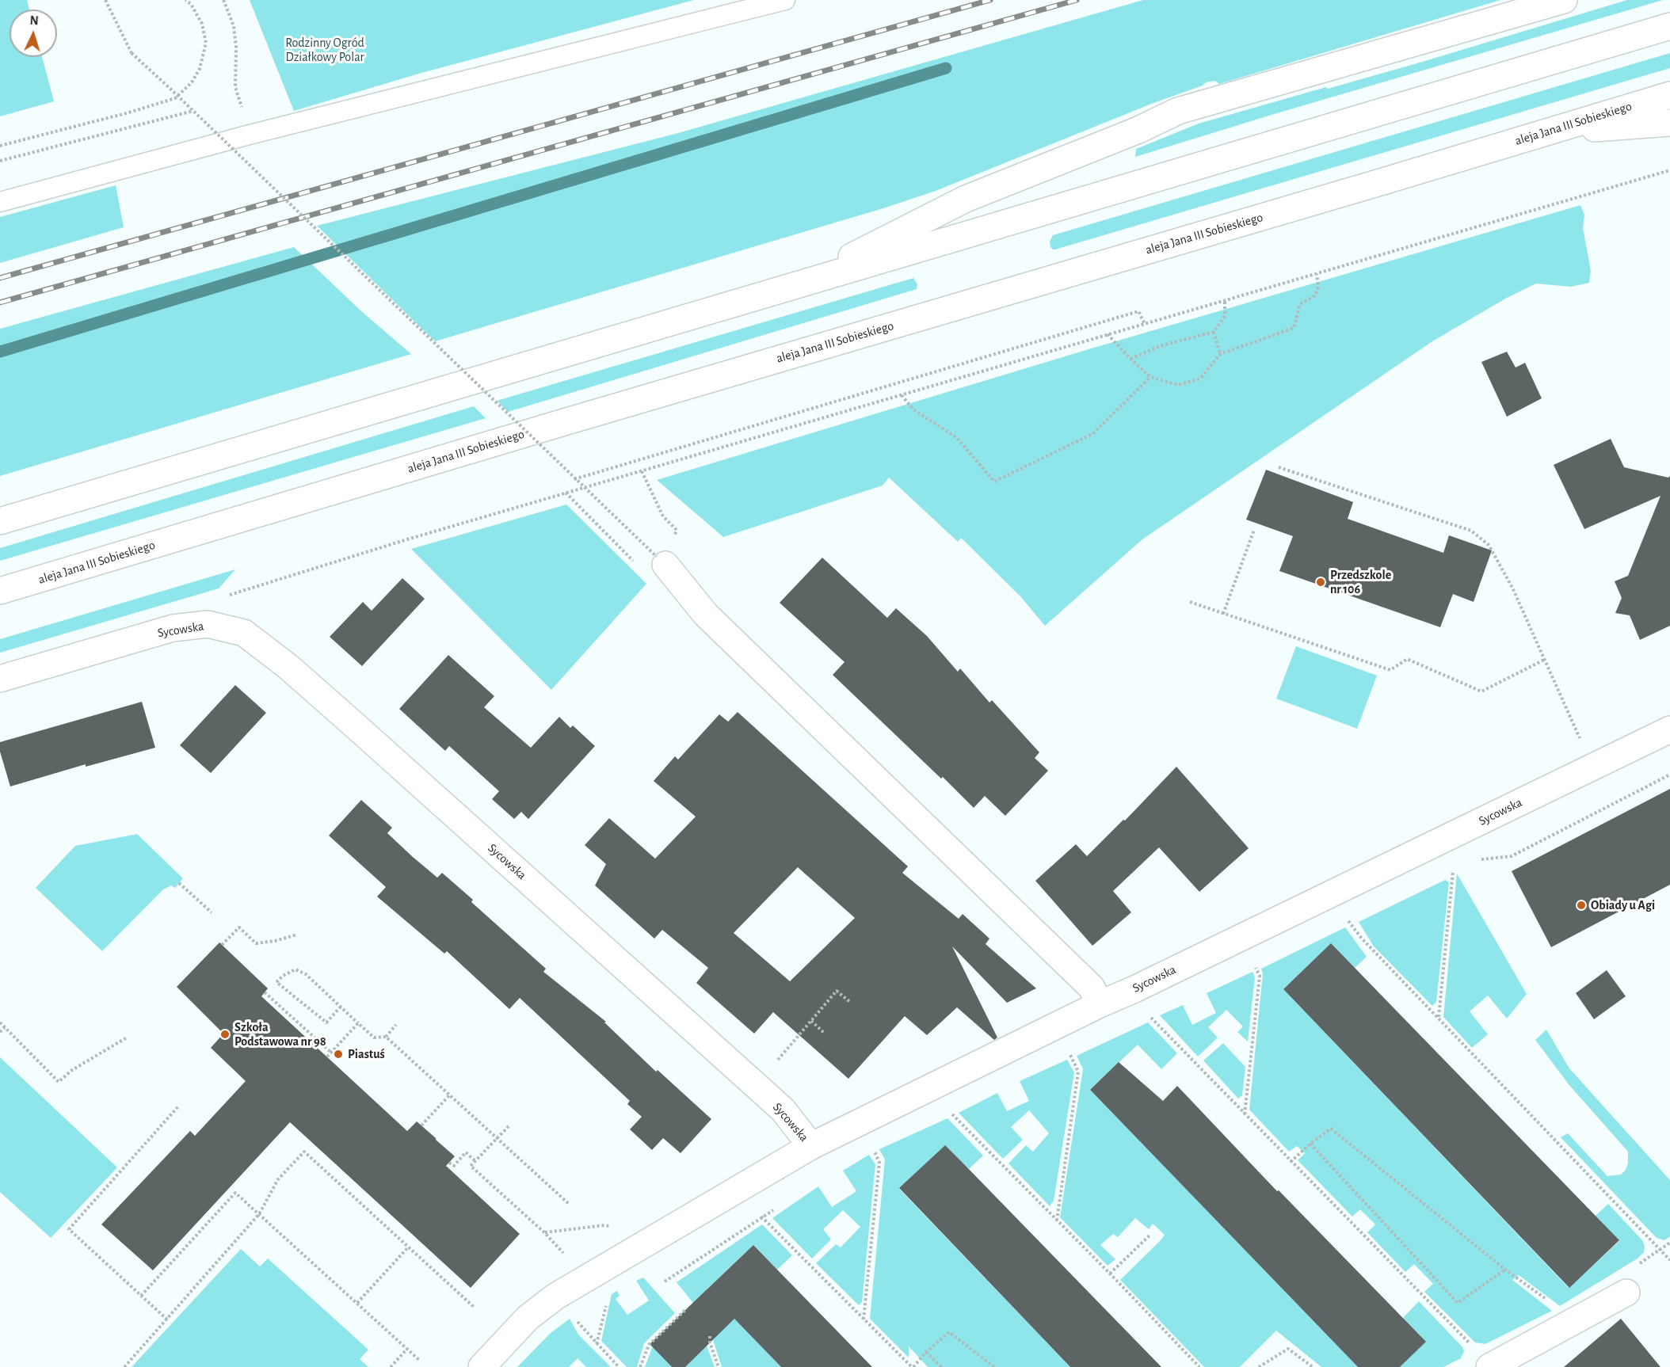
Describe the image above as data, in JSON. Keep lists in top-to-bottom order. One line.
{"streets":{"main road":["aleja Jana III Sobieskiego","Sycowska"]},"parks":["Rodzinny Ogród Działkowy Polar"],"places":["Przedszkole nr 106","Obiady u Agi","Szkoła Podstawowa nr 98","Piastuś"],"north":"top"}
